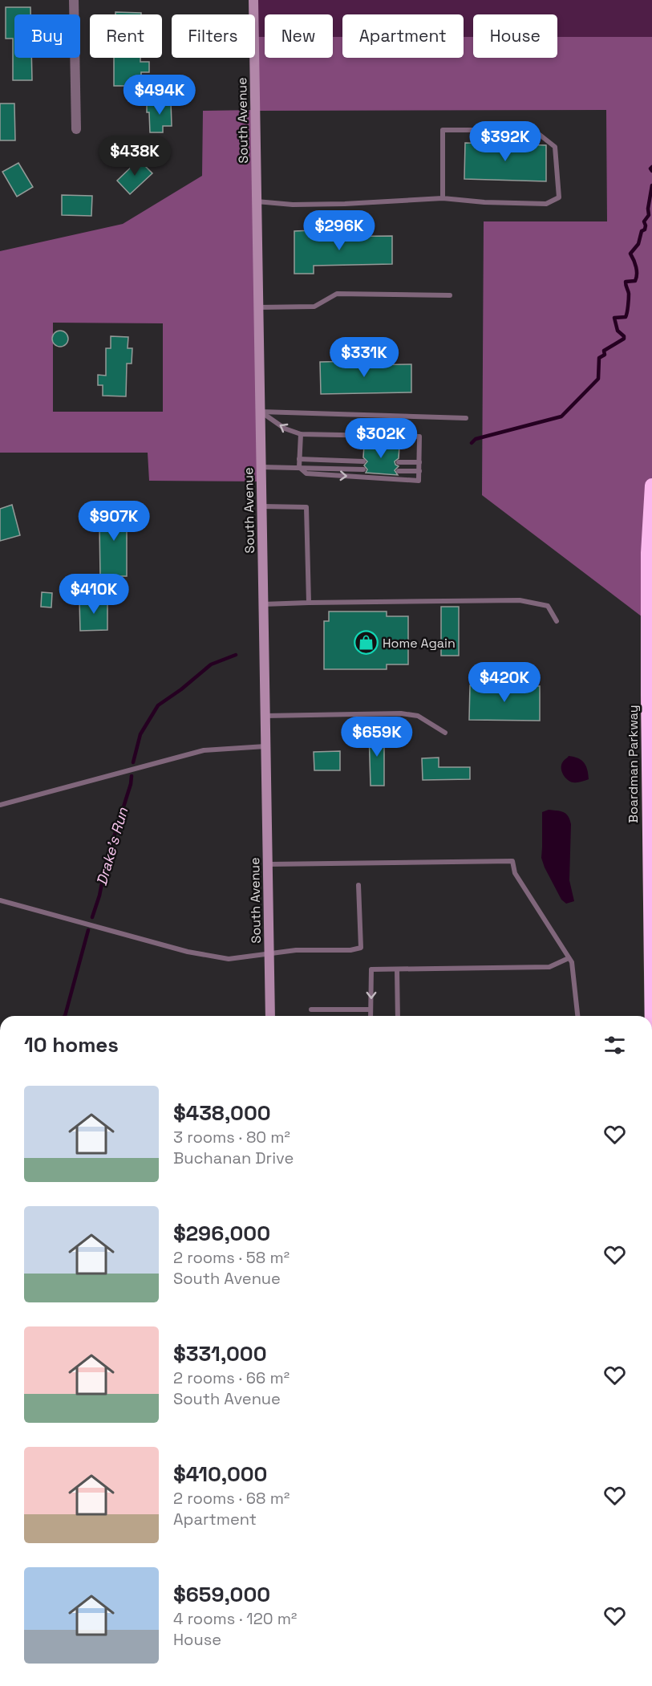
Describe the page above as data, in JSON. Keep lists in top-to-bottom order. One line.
{"streets":{"highway":["Boardman Parkway"],"main road":["South Avenue"]},"water":["Drake's Run"],"places":{"shop":["Home Again"]},"page":{"chip":["Buy","Rent","Filters","New","Apartment","House"],"price":["$494K","$392K","$438K","$296K","$331K","$302K","$907K","$410K","$420K","$659K"],"heading":"10 homes","list":[{"name":"$438,000","note":"3 rooms · 80 m² · Buchanan Drive"},{"name":"$296,000","note":"2 rooms · 58 m² · South Avenue"},{"name":"$331,000","note":"2 rooms · 66 m² · South Avenue"},{"name":"$410,000","note":"2 rooms · 68 m² · Apartment"},{"name":"$659,000","note":"4 rooms · 120 m² · House"}]}}
